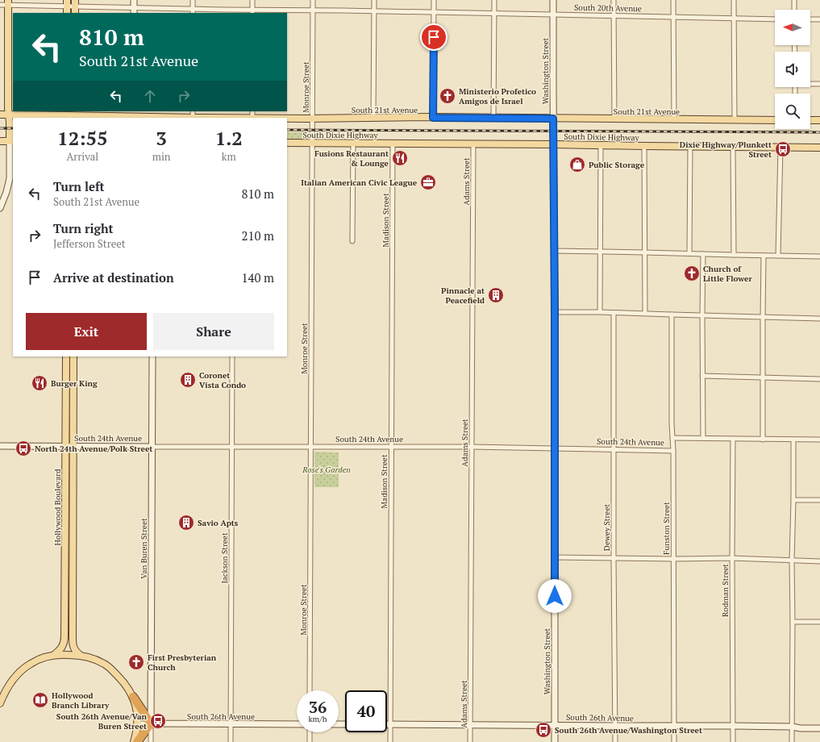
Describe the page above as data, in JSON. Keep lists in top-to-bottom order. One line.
{"streets":{"main road":["South 21st Avenue","South Dixie Highway","Hollywood Boulevard"],"street":["South 20th Avenue","Washington Street","Monroe Street","Adams Street","Madison Street","South 24th Avenue","Dewey Street","Funston Street","Van Buren Street","Jackson Street","Rodman Street","South 26th Avenue"]},"crossings":[["South 20th Avenue","Washington Street"],["South 20th Avenue","Monroe Street"],["Washington Street","South 21st Avenue"],["Washington Street","South Dixie Highway"],["Washington Street","South 24th Avenue"],["Washington Street","South 26th Avenue"],["Monroe Street","South 21st Avenue"],["Monroe Street","South Dixie Highway"],["Monroe Street","South 24th Avenue"],["South Dixie Highway","Adams Street"],["South Dixie Highway","Madison Street"],["Adams Street","South 24th Avenue"],["Adams Street","South 26th Avenue"],["Madison Street","South 24th Avenue"],["Madison Street","South 26th Avenue"],["South 24th Avenue","Hollywood Boulevard"],["South 24th Avenue","Dewey Street"],["South 24th Avenue","Funston Street"],["South 24th Avenue","Van Buren Street"],["South 24th Avenue","Jackson Street"],["South 24th Avenue","Rodman Street"],["Dewey Street","South 26th Avenue"],["Funston Street","South 26th Avenue"],["Van Buren Street","South 26th Avenue"],["Jackson Street","South 26th Avenue"],["Rodman Street","South 26th Avenue"]],"parks":["Rose's Garden"],"places":{"church":["Ministerio Profetico Amigos de Israel","Church of Little Flower","First Presbyterian Church"],"bus stop":["Dixie Highway/Plunkett Street","North 24th Avenue/Polk Street","South 26th Avenue/Van Buren Street","South 26th Avenue/Washington Street"],"restaurant":["Fusions Restaurant & Lounge","Burger King"],"shop":["Public Storage"],"office":["Italian American Civic League"],"building":["Pinnacle at Peacefield","Coronet Vista Condo","Savio Apts"],"library":["Hollywood Branch Library"]},"north":"left","page":{"turn":["810 m","South 21st Avenue"],"eta":["12:55","Arrival","3","min","1.2","km"],"list":[{"name":"Turn left","note":"South 21st Avenue","value":"810 m"},{"name":"Turn right","note":"Jefferson Street","value":"210 m"},{"name":"Arrive at destination","value":"140 m"}],"buttons":["Exit","Share"],"speed":"36 km/h","limit":"40"}}
